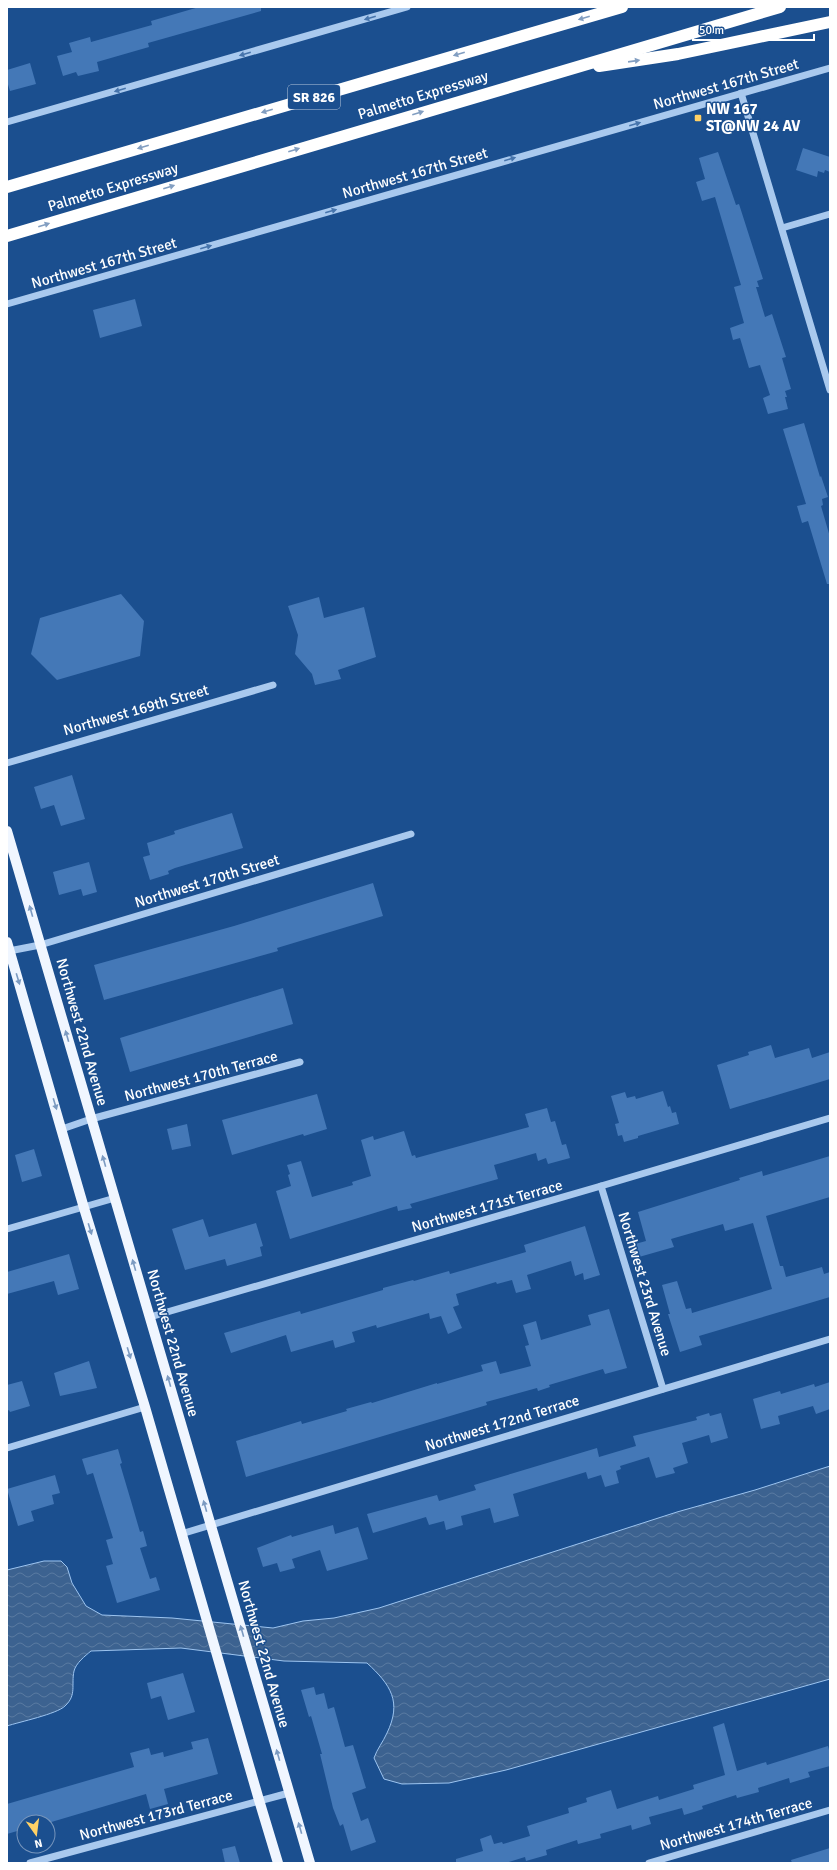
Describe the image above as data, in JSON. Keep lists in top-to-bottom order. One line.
{"streets":{"highway":["Palmetto Expressway","SR 826"],"main road":["Northwest 22nd Avenue"],"street":["Northwest 167th Street","Northwest 169th Street","Northwest 170th Street","Northwest 170th Terrace","Northwest 171st Terrace","Northwest 23rd Avenue","Northwest 172nd Terrace","Northwest 173rd Terrace","Northwest 174th Terrace"]},"crossings":[["Northwest 170th Street","Northwest 22nd Avenue"],["Northwest 22nd Avenue","Northwest 170th Terrace"],["Northwest 22nd Avenue","Northwest 171st Terrace"],["Northwest 22nd Avenue","Northwest 172nd Terrace"],["Northwest 22nd Avenue","Northwest 173rd Terrace"],["Northwest 171st Terrace","Northwest 23rd Avenue"],["Northwest 23rd Avenue","Northwest 172nd Terrace"]],"one_way":["Northwest 167th Street"],"places":{"transit":["NW 167 ST@NW 24 AV"]},"scale_bar":"50 m","north":"bottom"}
